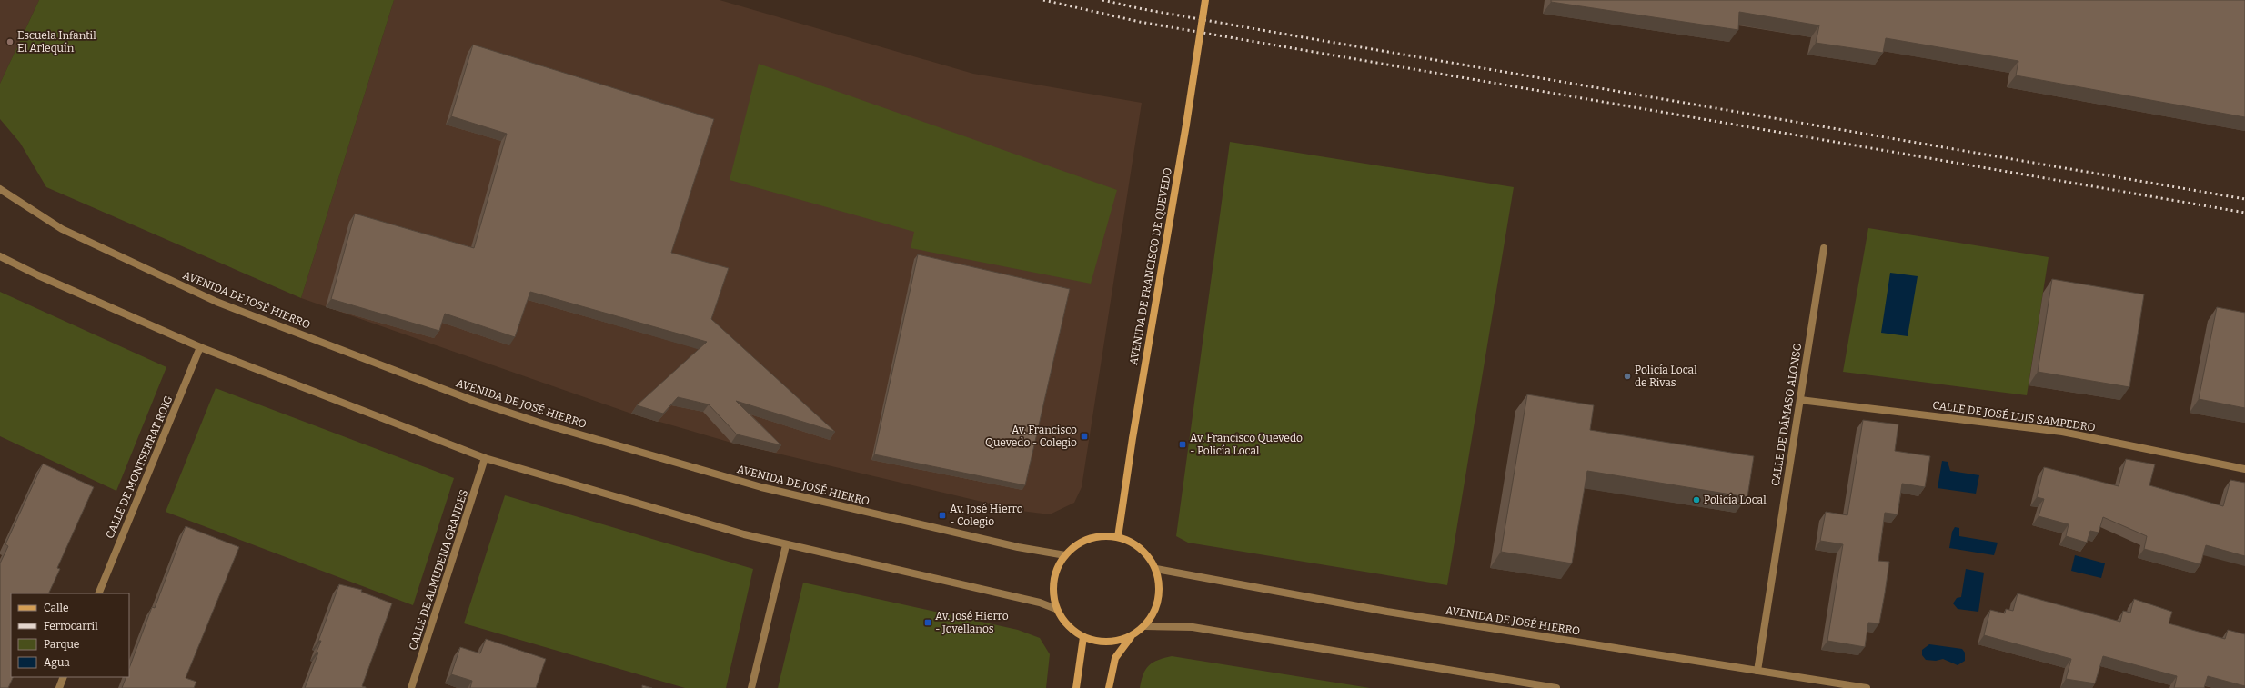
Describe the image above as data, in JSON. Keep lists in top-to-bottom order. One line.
{"streets":{"street":["AVENIDA DE FRANCISCO DE QUEVEDO","AVENIDA DE JOSÉ HIERRO","CALLE DE DÁMASO ALONSO","CALLE DE JOSÉ LUIS SAMPEDRO","CALLE DE MONTSERRAT ROIG","CALLE DE ALMUDENA GRANDES"]},"crossings":[["AVENIDA DE FRANCISCO DE QUEVEDO","AVENIDA DE JOSÉ HIERRO"],["AVENIDA DE JOSÉ HIERRO","CALLE DE DÁMASO ALONSO"],["CALLE DE DÁMASO ALONSO","CALLE DE JOSÉ LUIS SAMPEDRO"]],"places":{"other":["Escuela Infantil El Arlequín","Policía Local de Rivas","Policía Local"],"transit":["Av. Francisco Quevedo - Colegio","Av. Francisco Quevedo - Policía Local","Av. José Hierro - Colegio","Av. José Hierro - Jovellanos"]},"legend":["Calle","Ferrocarril","Parque","Agua"]}
